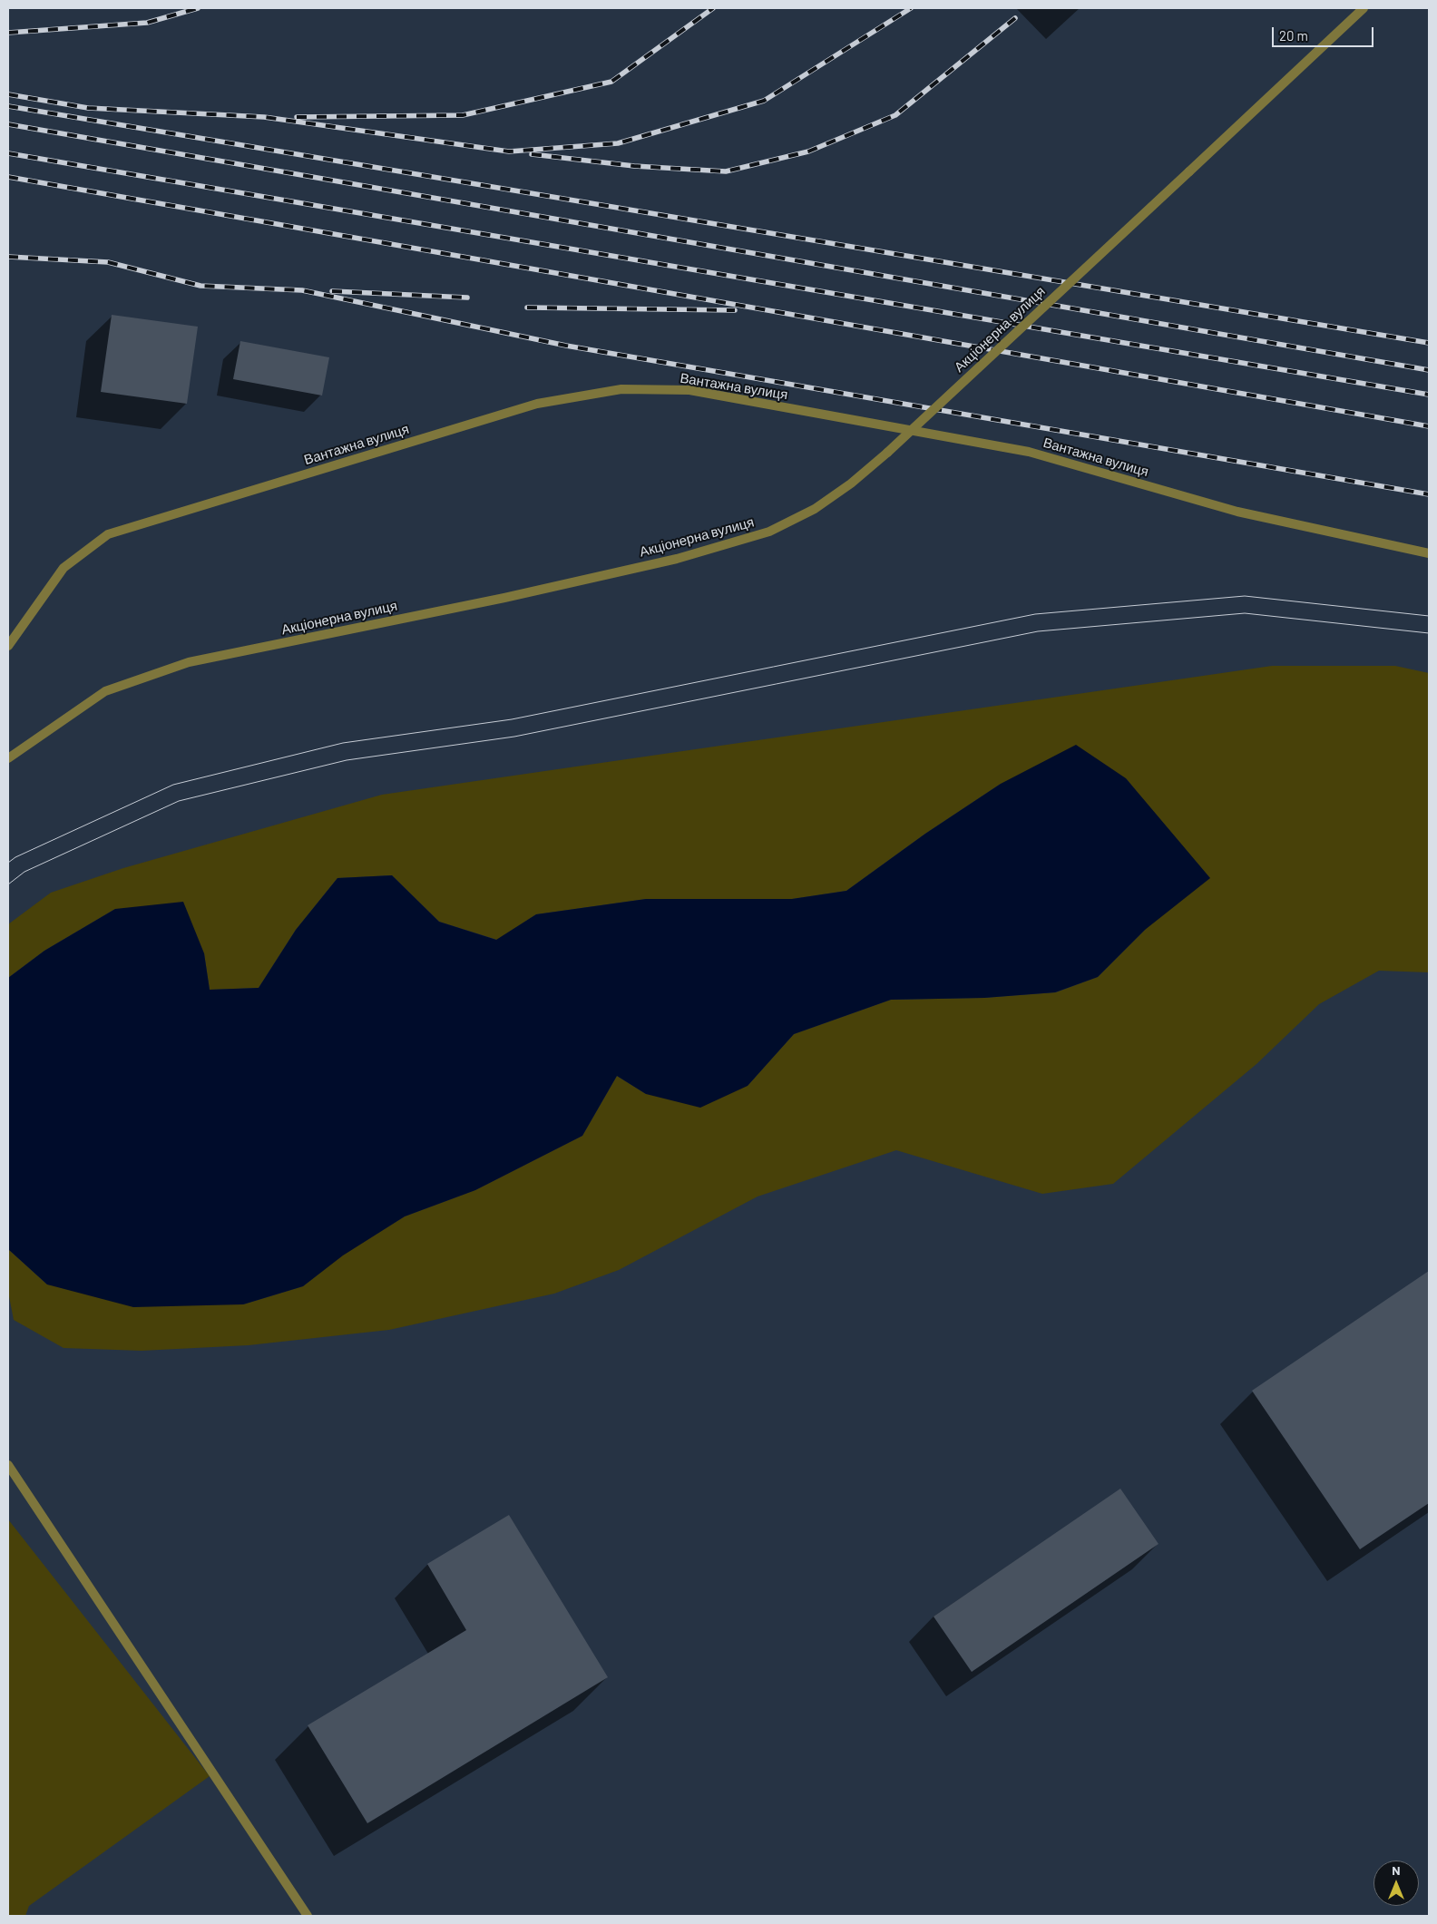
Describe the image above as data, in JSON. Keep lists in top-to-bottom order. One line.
{"streets":{"street":["Акціонерна вулиця","Вантажна вулиця"]},"scale_bar":"20 m","north":"top"}
